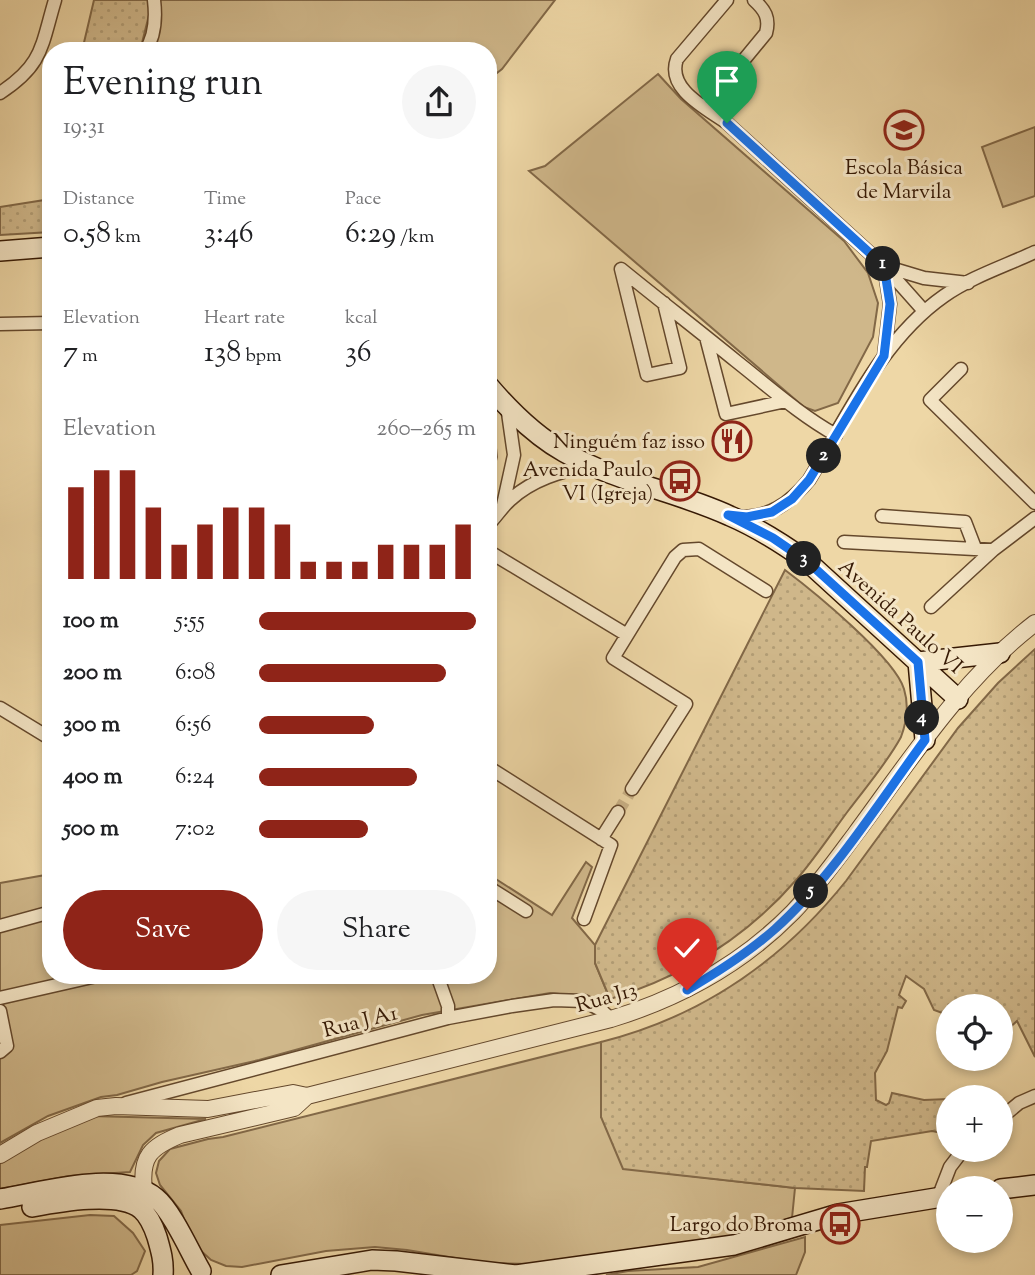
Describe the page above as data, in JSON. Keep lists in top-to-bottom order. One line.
{"streets":{"main road":["Avenida Paulo VI"],"street":["Rua J13","Rua J A1"]},"crossings":[["Avenida Paulo VI","Rua J13"],["Rua J13","Rua J A1"]],"places":{"school or university":["Escola Básica de Marvila"],"restaurant":["Ninguém faz isso"],"bus stop":["Avenida Paulo VI (Igreja)","Largo do Broma"]},"page":{"heading":["Evening run","19:31"],"stats":[["Distance","0.58 km"],["Time","3:46"],["Pace","6:29 /km"],["Elevation","7 m"],["Heart rate","138 bpm"],["kcal","36"]],"pins":["1","2","3","4","5"],"chart":["Elevation","260–265 m"],"list":[{"name":"100 m","note":"5:55"},{"name":"200 m","note":"6:08"},{"name":"300 m","note":"6:56"},{"name":"400 m","note":"6:24"},{"name":"500 m","note":"7:02"}],"buttons":["Save","Share"],"map_buttons":["+","−"]}}
